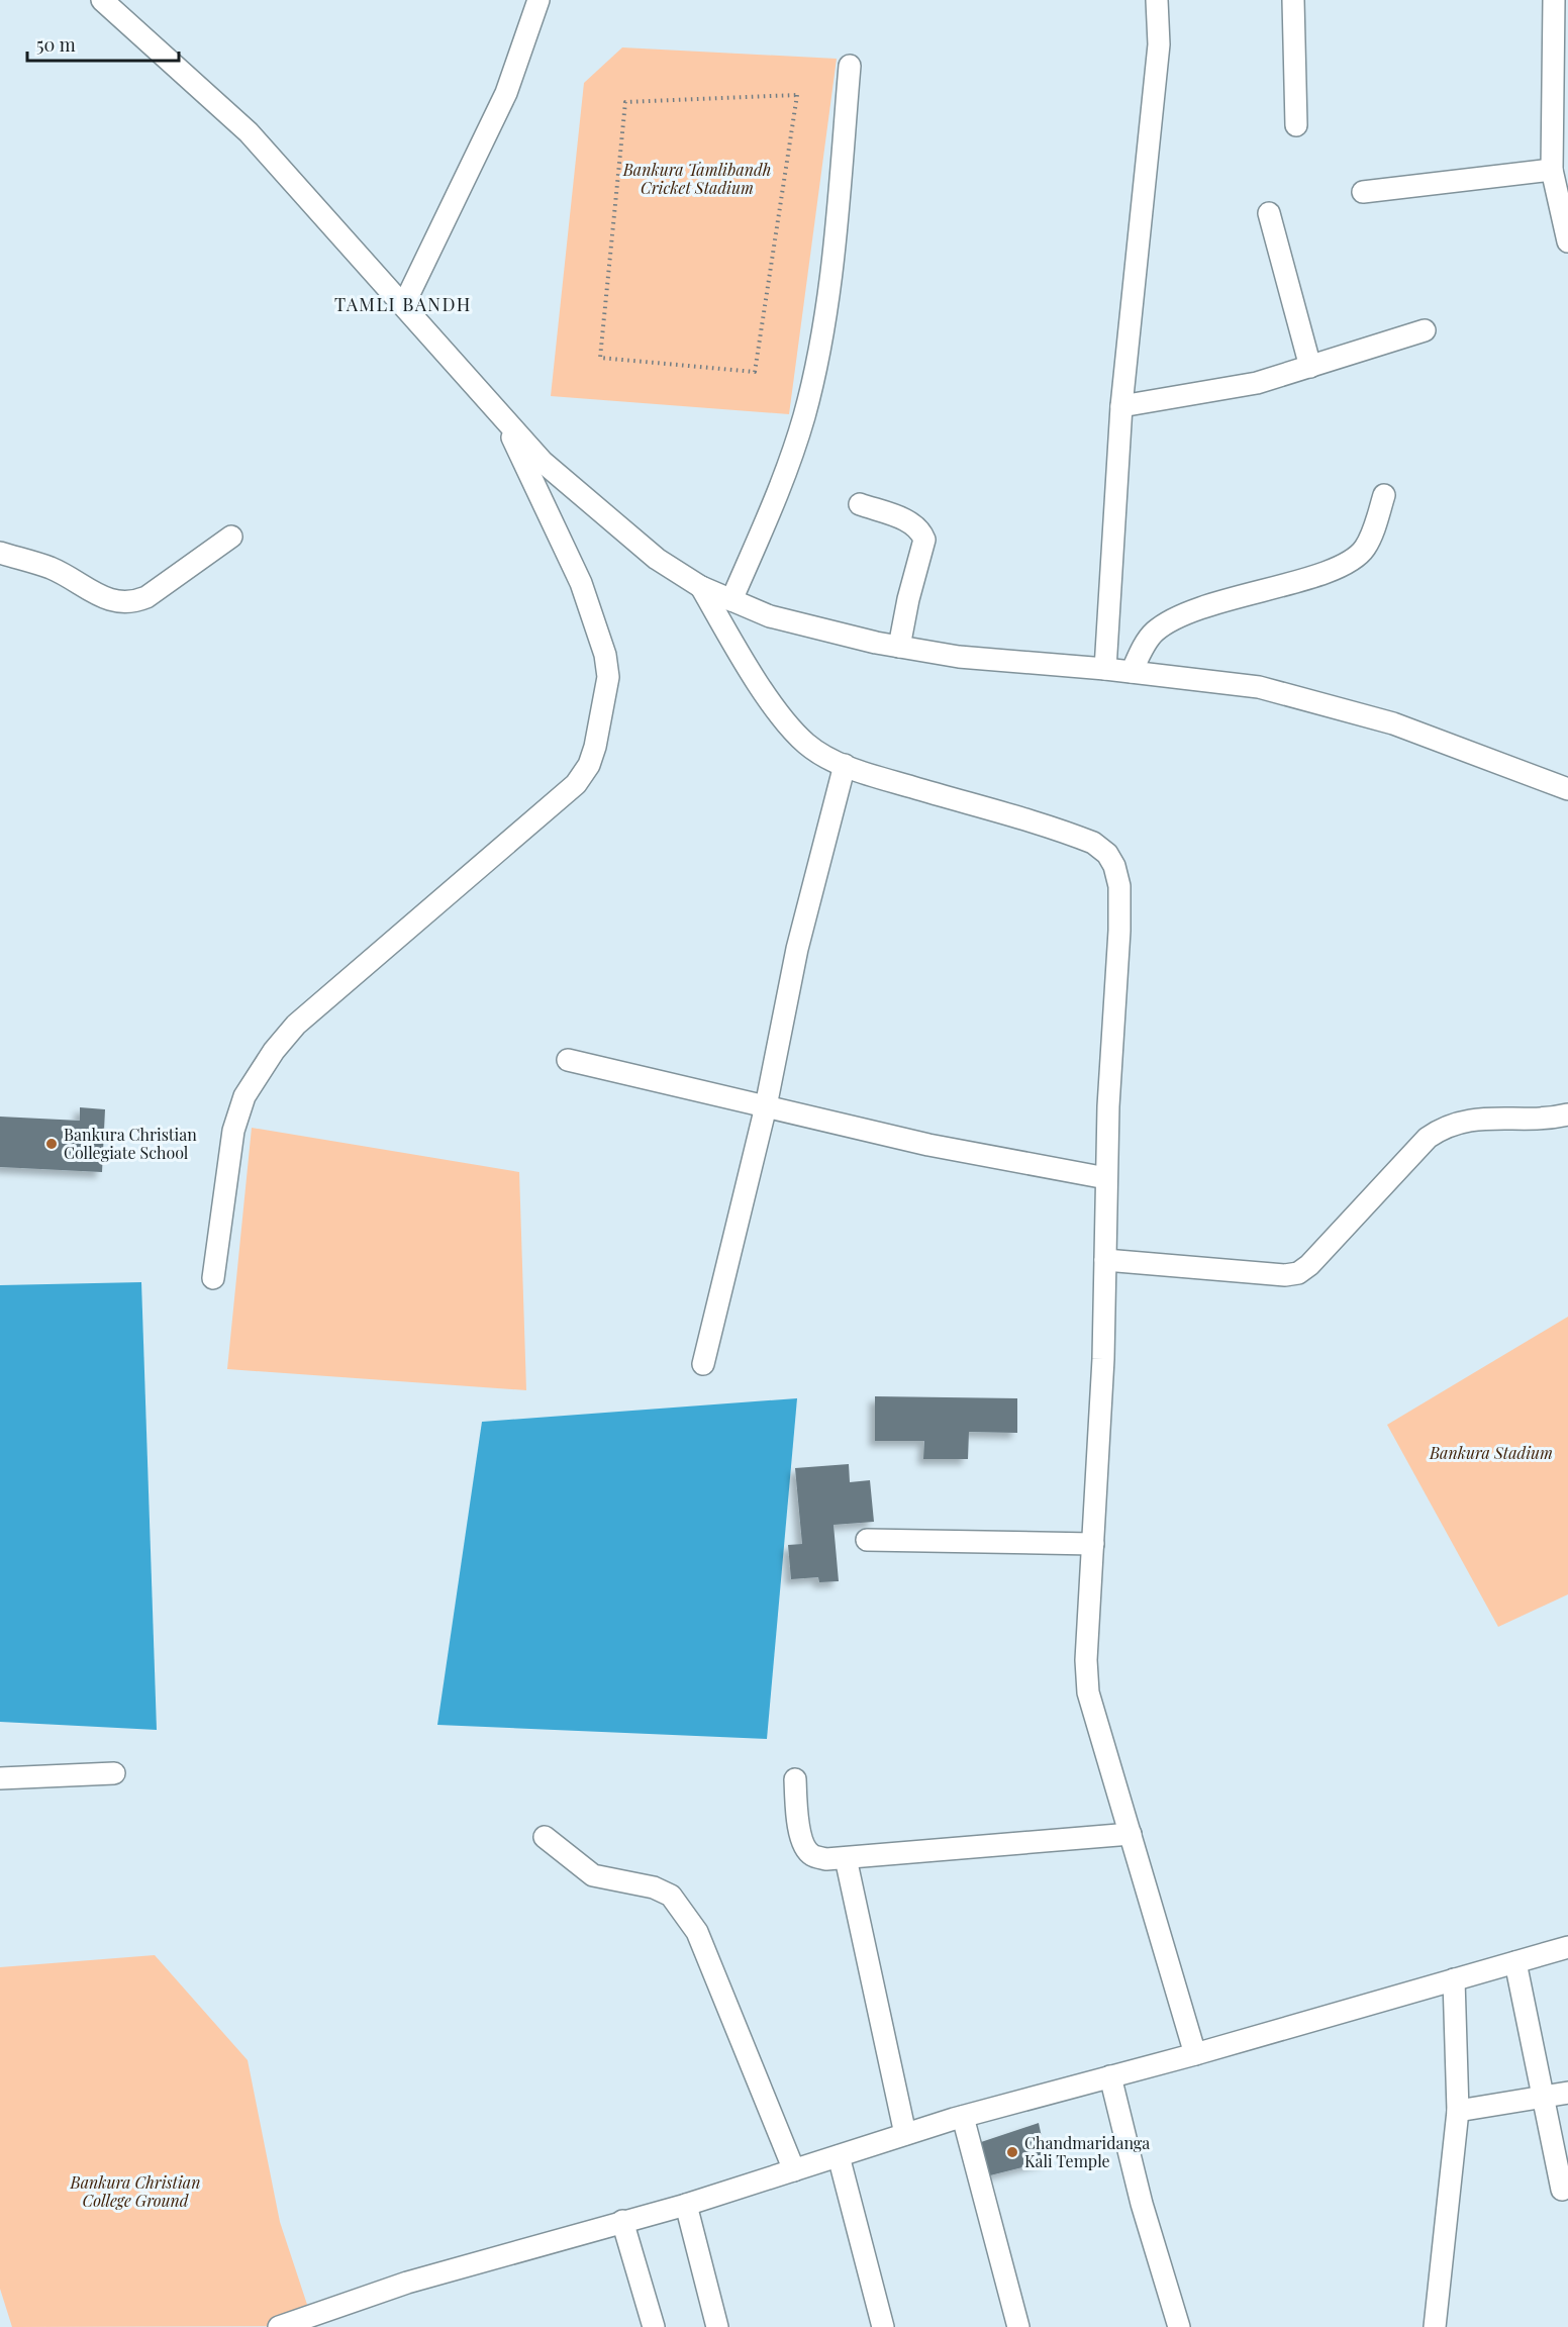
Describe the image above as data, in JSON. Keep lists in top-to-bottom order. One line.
{"districts":["TAMLI BANDH"],"parks":["Bankura Tamlibandh Cricket Stadium","Bankura Stadium","Bankura Christian College Ground"],"places":["Bankura Christian Collegiate School","Chandmaridanga Kali Temple"],"scale_bar":"50 m"}
